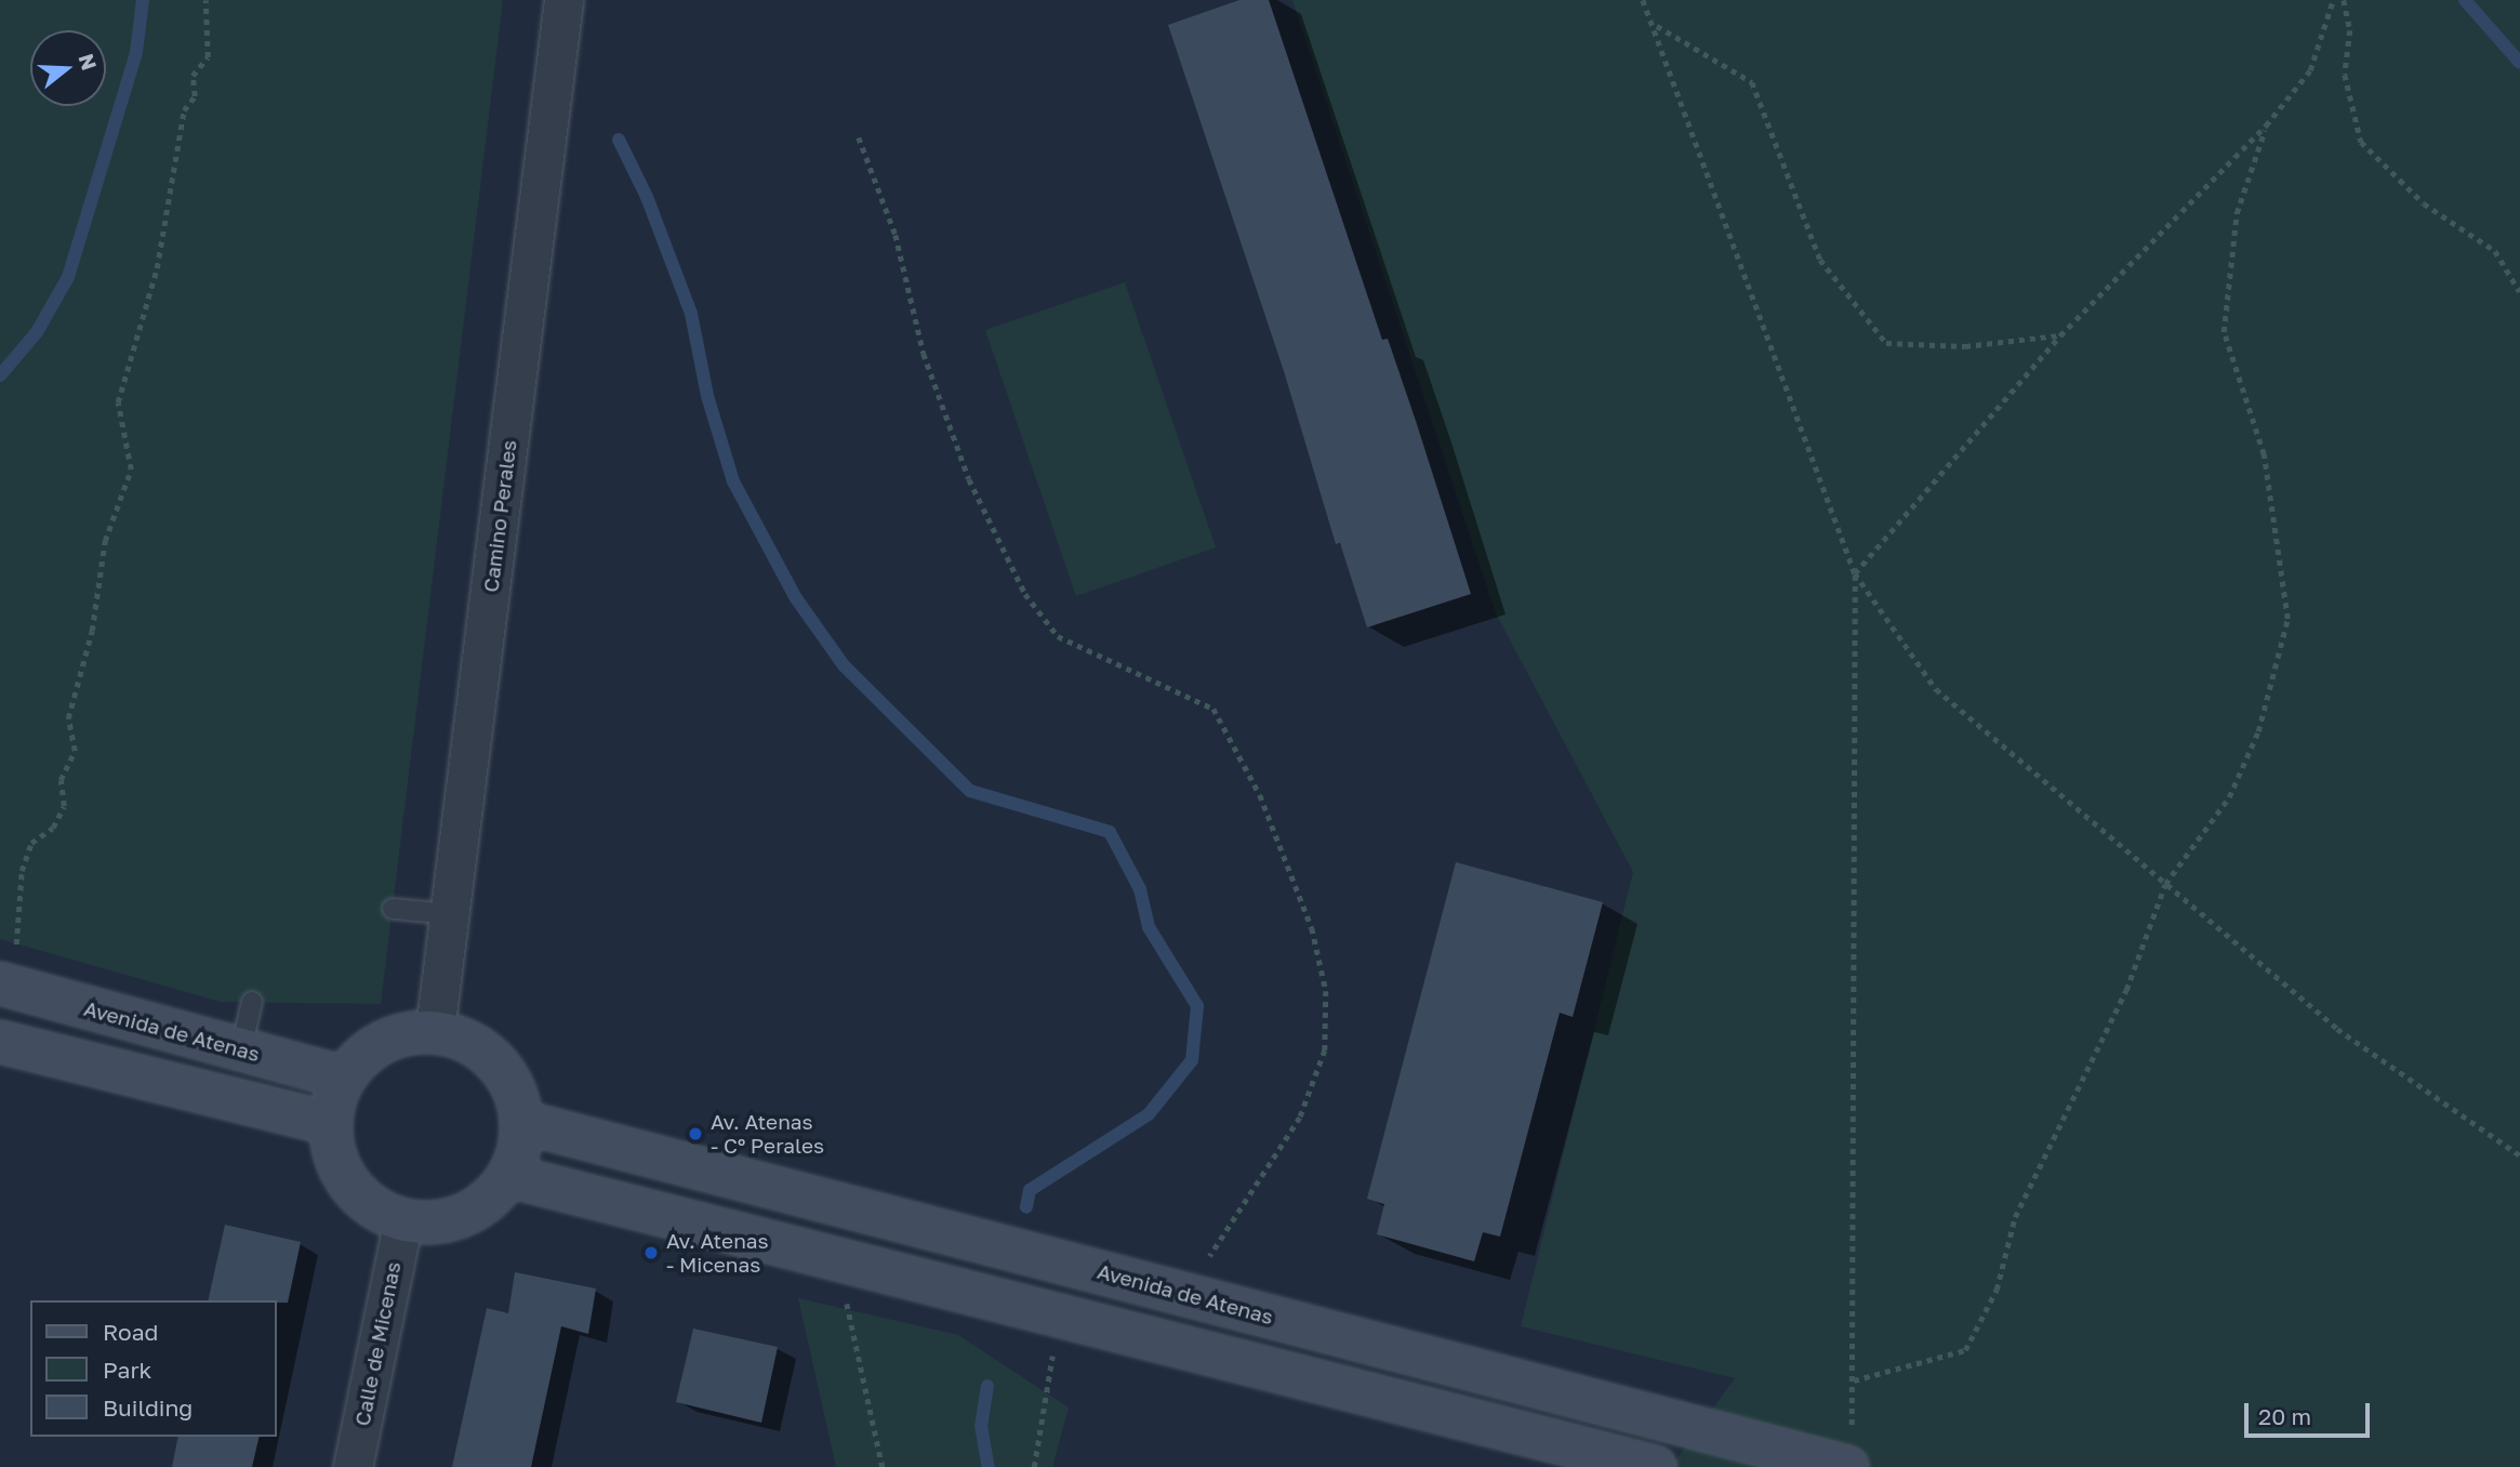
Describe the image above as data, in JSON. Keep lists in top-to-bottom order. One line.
{"streets":{"main road":["Avenida de Atenas"],"street":["Camino Perales","Calle de Micenas"]},"crossings":[["Camino Perales","Avenida de Atenas"],["Camino Perales","Calle de Micenas"],["Avenida de Atenas","Calle de Micenas"]],"places":["Av. Atenas - Cº Perales","Av. Atenas - Micenas"],"legend":["Road","Park","Building"],"scale_bar":"20 m","north":"right"}
